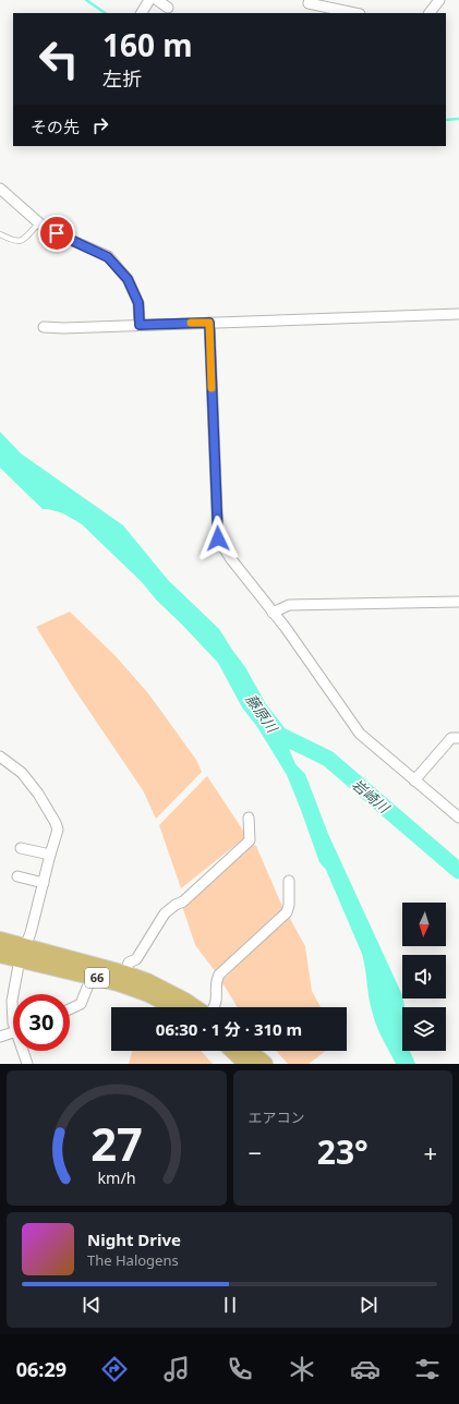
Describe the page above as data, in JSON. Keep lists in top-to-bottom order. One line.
{"streets":{"main road":["66"]},"water":["藤原川","岩崎川"],"north":"bottom","page":{"turn":["160 m","左折"],"then":"その先","limit":"30","trip":"06:30 · 1 分 · 310 m","tile":"エアコン","heat":["−","23°","+"],"song":["Night Drive","The Halogens"],"tabs":"06:29","gauge":["27","km/h"]}}
